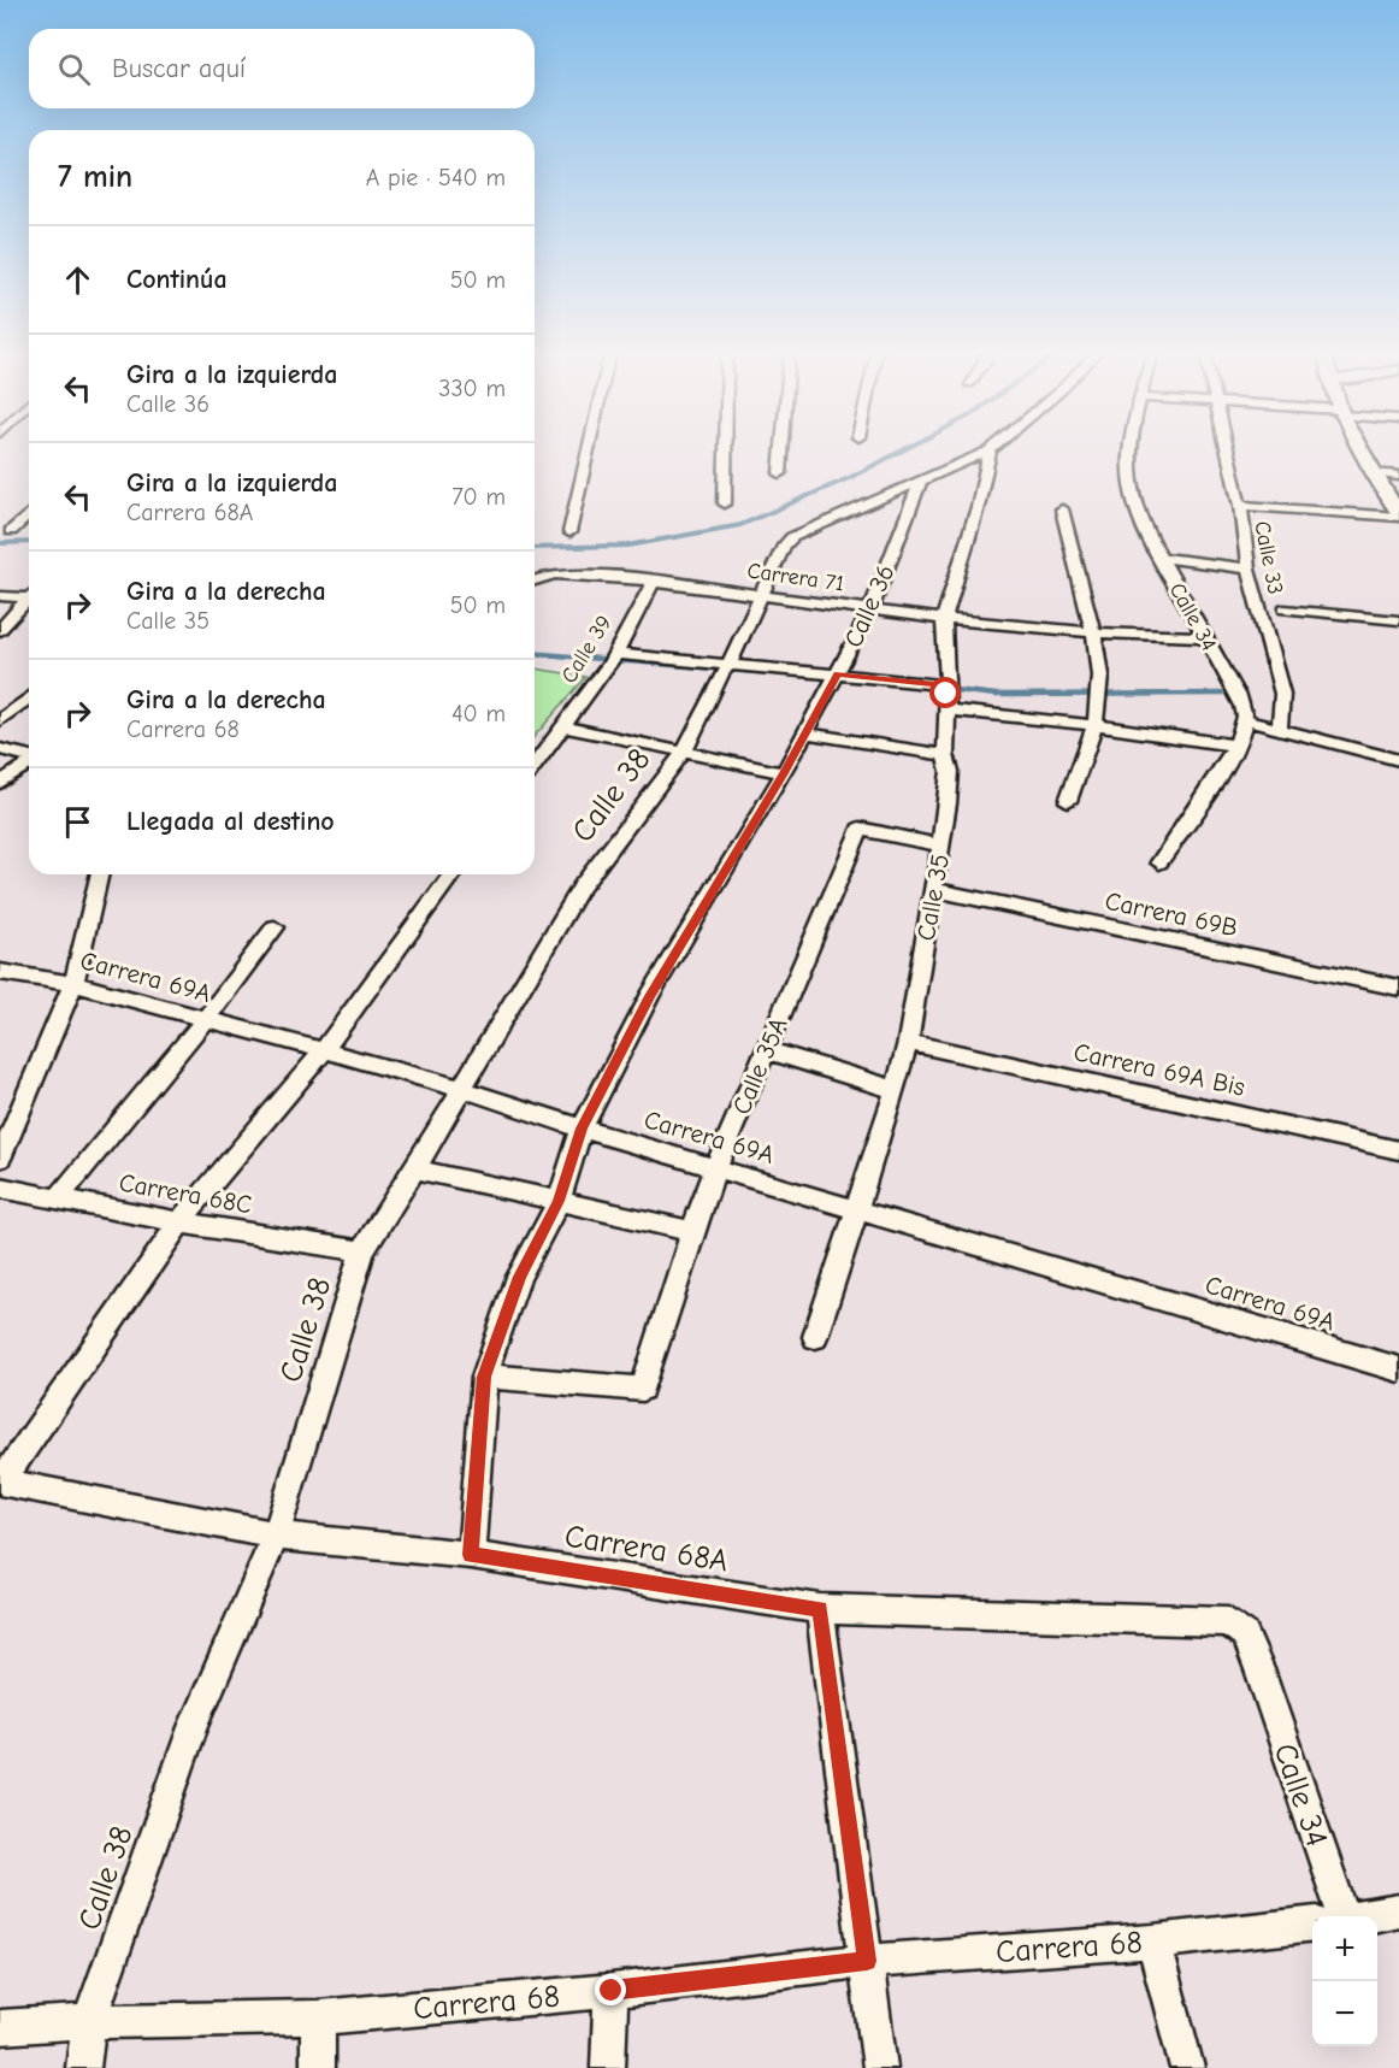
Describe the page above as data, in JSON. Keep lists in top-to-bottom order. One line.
{"streets":{"street":["Calle 33","Carrera 71","Calle 36","Calle 34","Calle 39","Calle 38","Calle 35","Carrera 69B","Carrera 69A","Calle 35A","Carrera 69A Bis","Carrera 68C","Carrera 68A","Carrera 68"]},"crossings":[["Carrera 71","Calle 36"],["Carrera 71","Calle 34"],["Carrera 71","Calle 39"],["Carrera 71","Calle 38"],["Carrera 71","Calle 35"],["Calle 36","Calle 38"],["Calle 36","Carrera 69A"],["Calle 36","Calle 35A"],["Calle 36","Carrera 68A"],["Calle 34","Carrera 68A"],["Calle 38","Carrera 69A"],["Calle 38","Carrera 68C"],["Calle 38","Carrera 68A"],["Calle 38","Carrera 68"],["Calle 35","Carrera 69B"],["Calle 35","Carrera 69A"],["Calle 35","Calle 35A"],["Calle 35","Carrera 69A Bis"],["Carrera 69A","Calle 35A"]],"page":{"search":"Buscar aquí","heading":["7 min","A pie · 540 m"],"list":[["Continúa","50 m"],["Gira a la izquierda","Calle 36","330 m"],["Gira a la izquierda","Carrera 68A","70 m"],["Gira a la derecha","Calle 35","50 m"],["Gira a la derecha","Carrera 68","40 m"],"Llegada al destino"],"map_buttons":["+","−"]}}
